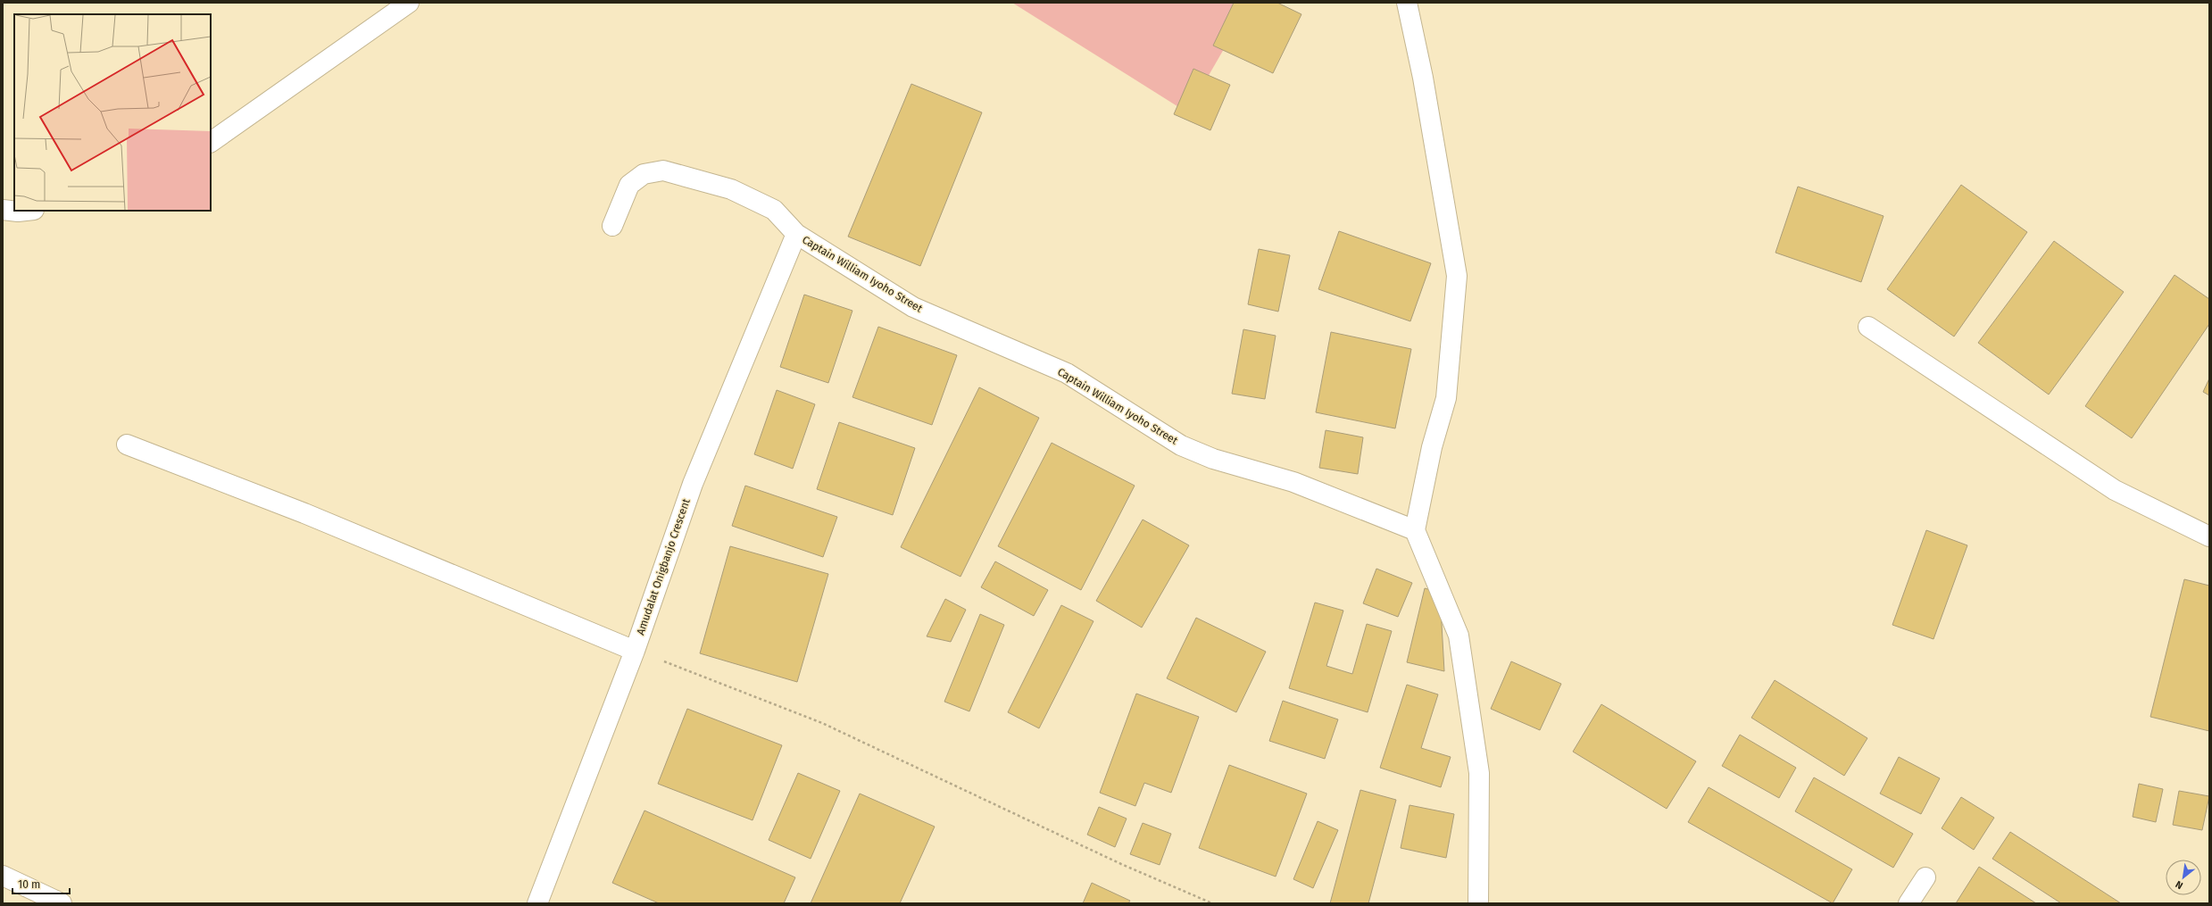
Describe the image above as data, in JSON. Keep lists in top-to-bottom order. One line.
{"streets":{"street":["Captain William Iyoho Street","Amudalat Onigbanjo Crescent"]},"crossings":[["Captain William Iyoho Street","Amudalat Onigbanjo Crescent"]],"scale_bar":"10 m","north":"bottom left"}
